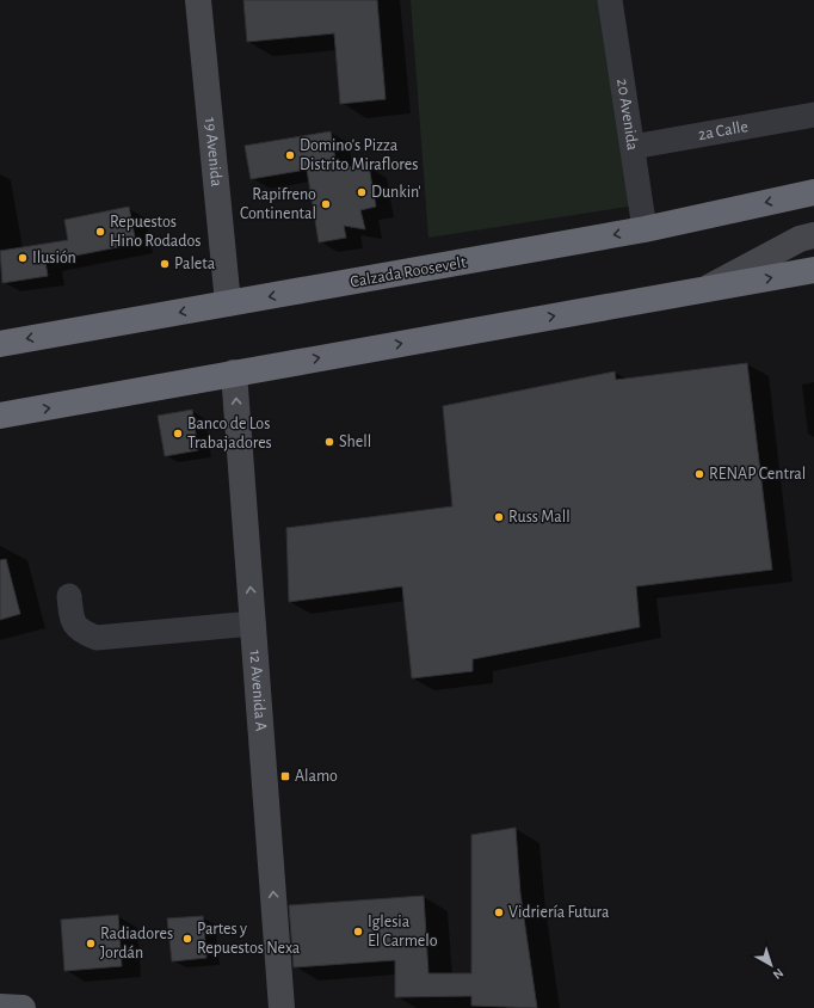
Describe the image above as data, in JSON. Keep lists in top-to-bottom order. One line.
{"streets":{"highway":["Calzada Roosevelt"],"street":["20 Avenida","2a Calle","19 Avenida","12 Avenida A"]},"crossings":[["20 Avenida","2a Calle"],["20 Avenida","Calzada Roosevelt"],["19 Avenida","Calzada Roosevelt"]],"one_way":["12 Avenida A"],"places":{"other":["Domino's Pizza Distrito Miraflores","Dunkin'","Rapifreno Continental","Repuestos Hino Rodados","Ilusión","Paleta","Banco de Los Trabajadores","Shell","RENAP Central","Russ Mall","Vidriería Futura","Iglesia El Carmelo","Partes y Repuestos Nexa","Radiadores Jordán"],"transit":["Alamo"]},"north":"bottom right"}
